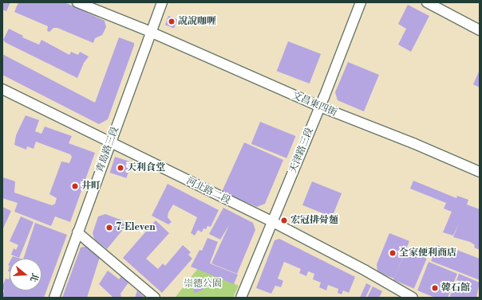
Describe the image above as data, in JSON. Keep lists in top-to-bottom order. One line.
{"streets":{"street":["文昌東四街","青島路三段","天津路三段","河北路二段"]},"crossings":[["文昌東四街","青島路三段"],["文昌東四街","天津路三段"],["青島路三段","河北路二段"],["天津路三段","河北路二段"]],"parks":["崇德公園"],"places":["說說咖喱","天利食堂","井町","宏冠排骨麵","7-Eleven","全家便利商店","韓石館"],"north":"right"}
